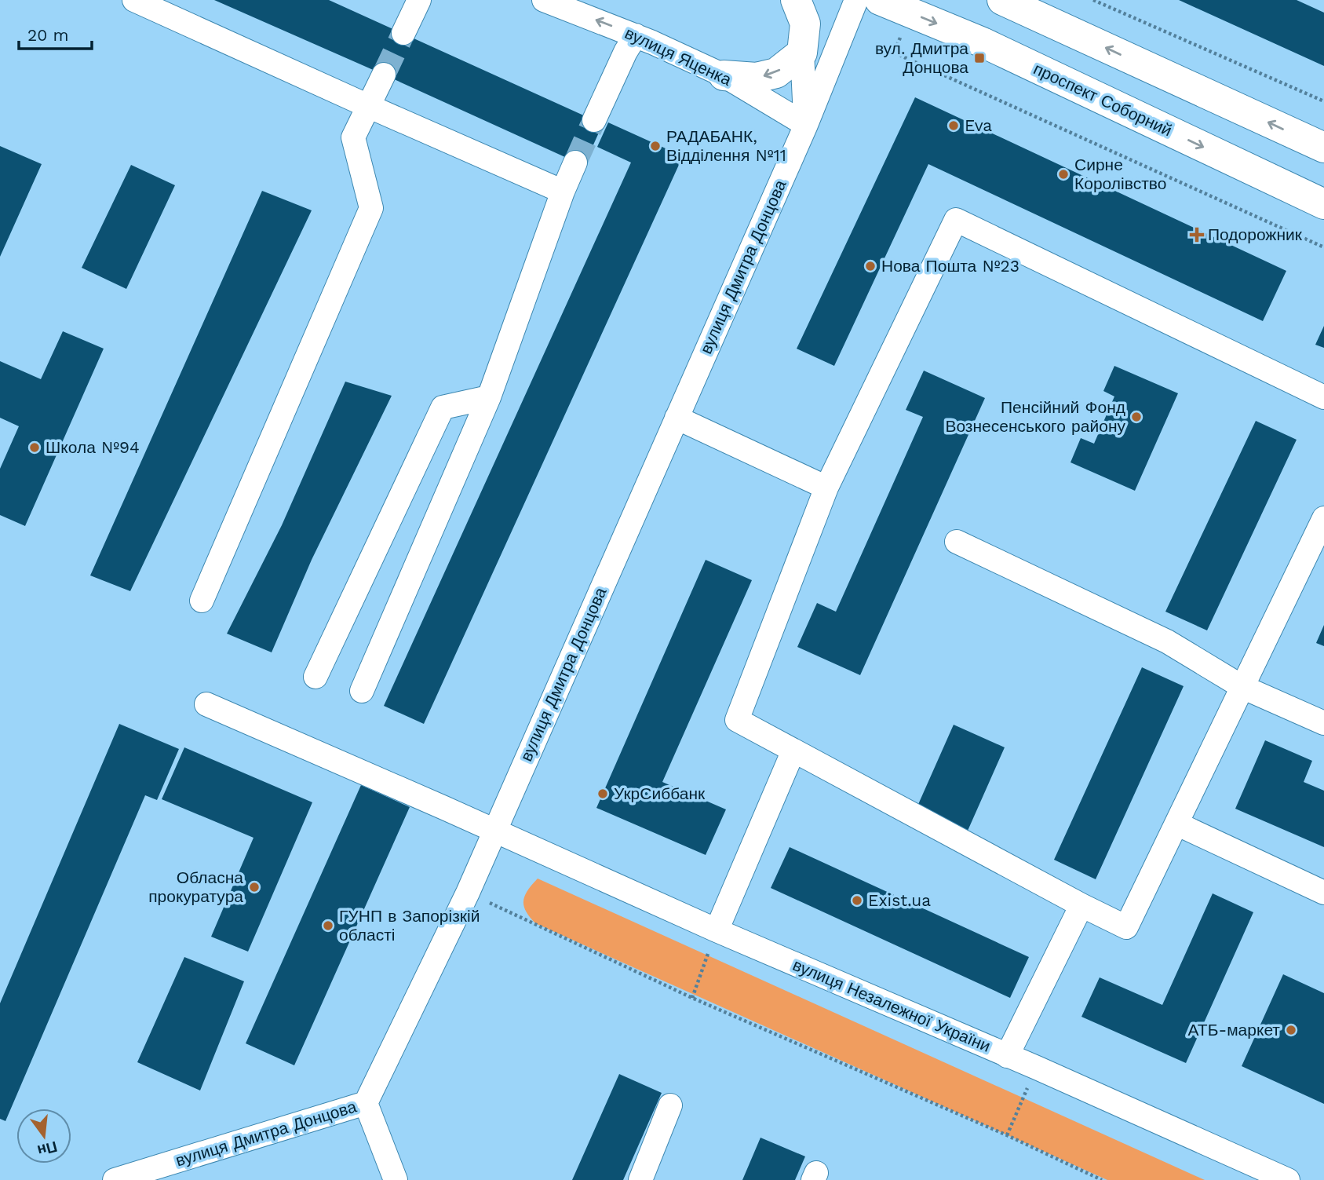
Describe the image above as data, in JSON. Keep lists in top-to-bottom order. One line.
{"streets":{"main road":["проспект Соборний"],"street":["вулиця Яценка","вулиця Дмитра Донцова","вулиця Незалежної України"]},"crossings":[["вулиця Яценка","вулиця Дмитра Донцова"],["вулиця Дмитра Донцова","вулиця Незалежної України"]],"places":{"transit":["вул. Дмитра Донцова"],"other":["Eva","РАДАБАНК, Відділення №11","Сирне Королівство","Нова Пошта №23","Пенсійний Фонд Вознесенського району","Школа №94","УкрСиббанк","Обласна прокуратура","Exist.ua","ГУНП в Запорізкій області","АТБ-маркет"],"health":["Подорожник"]},"scale_bar":"20 m","north":"bottom"}
